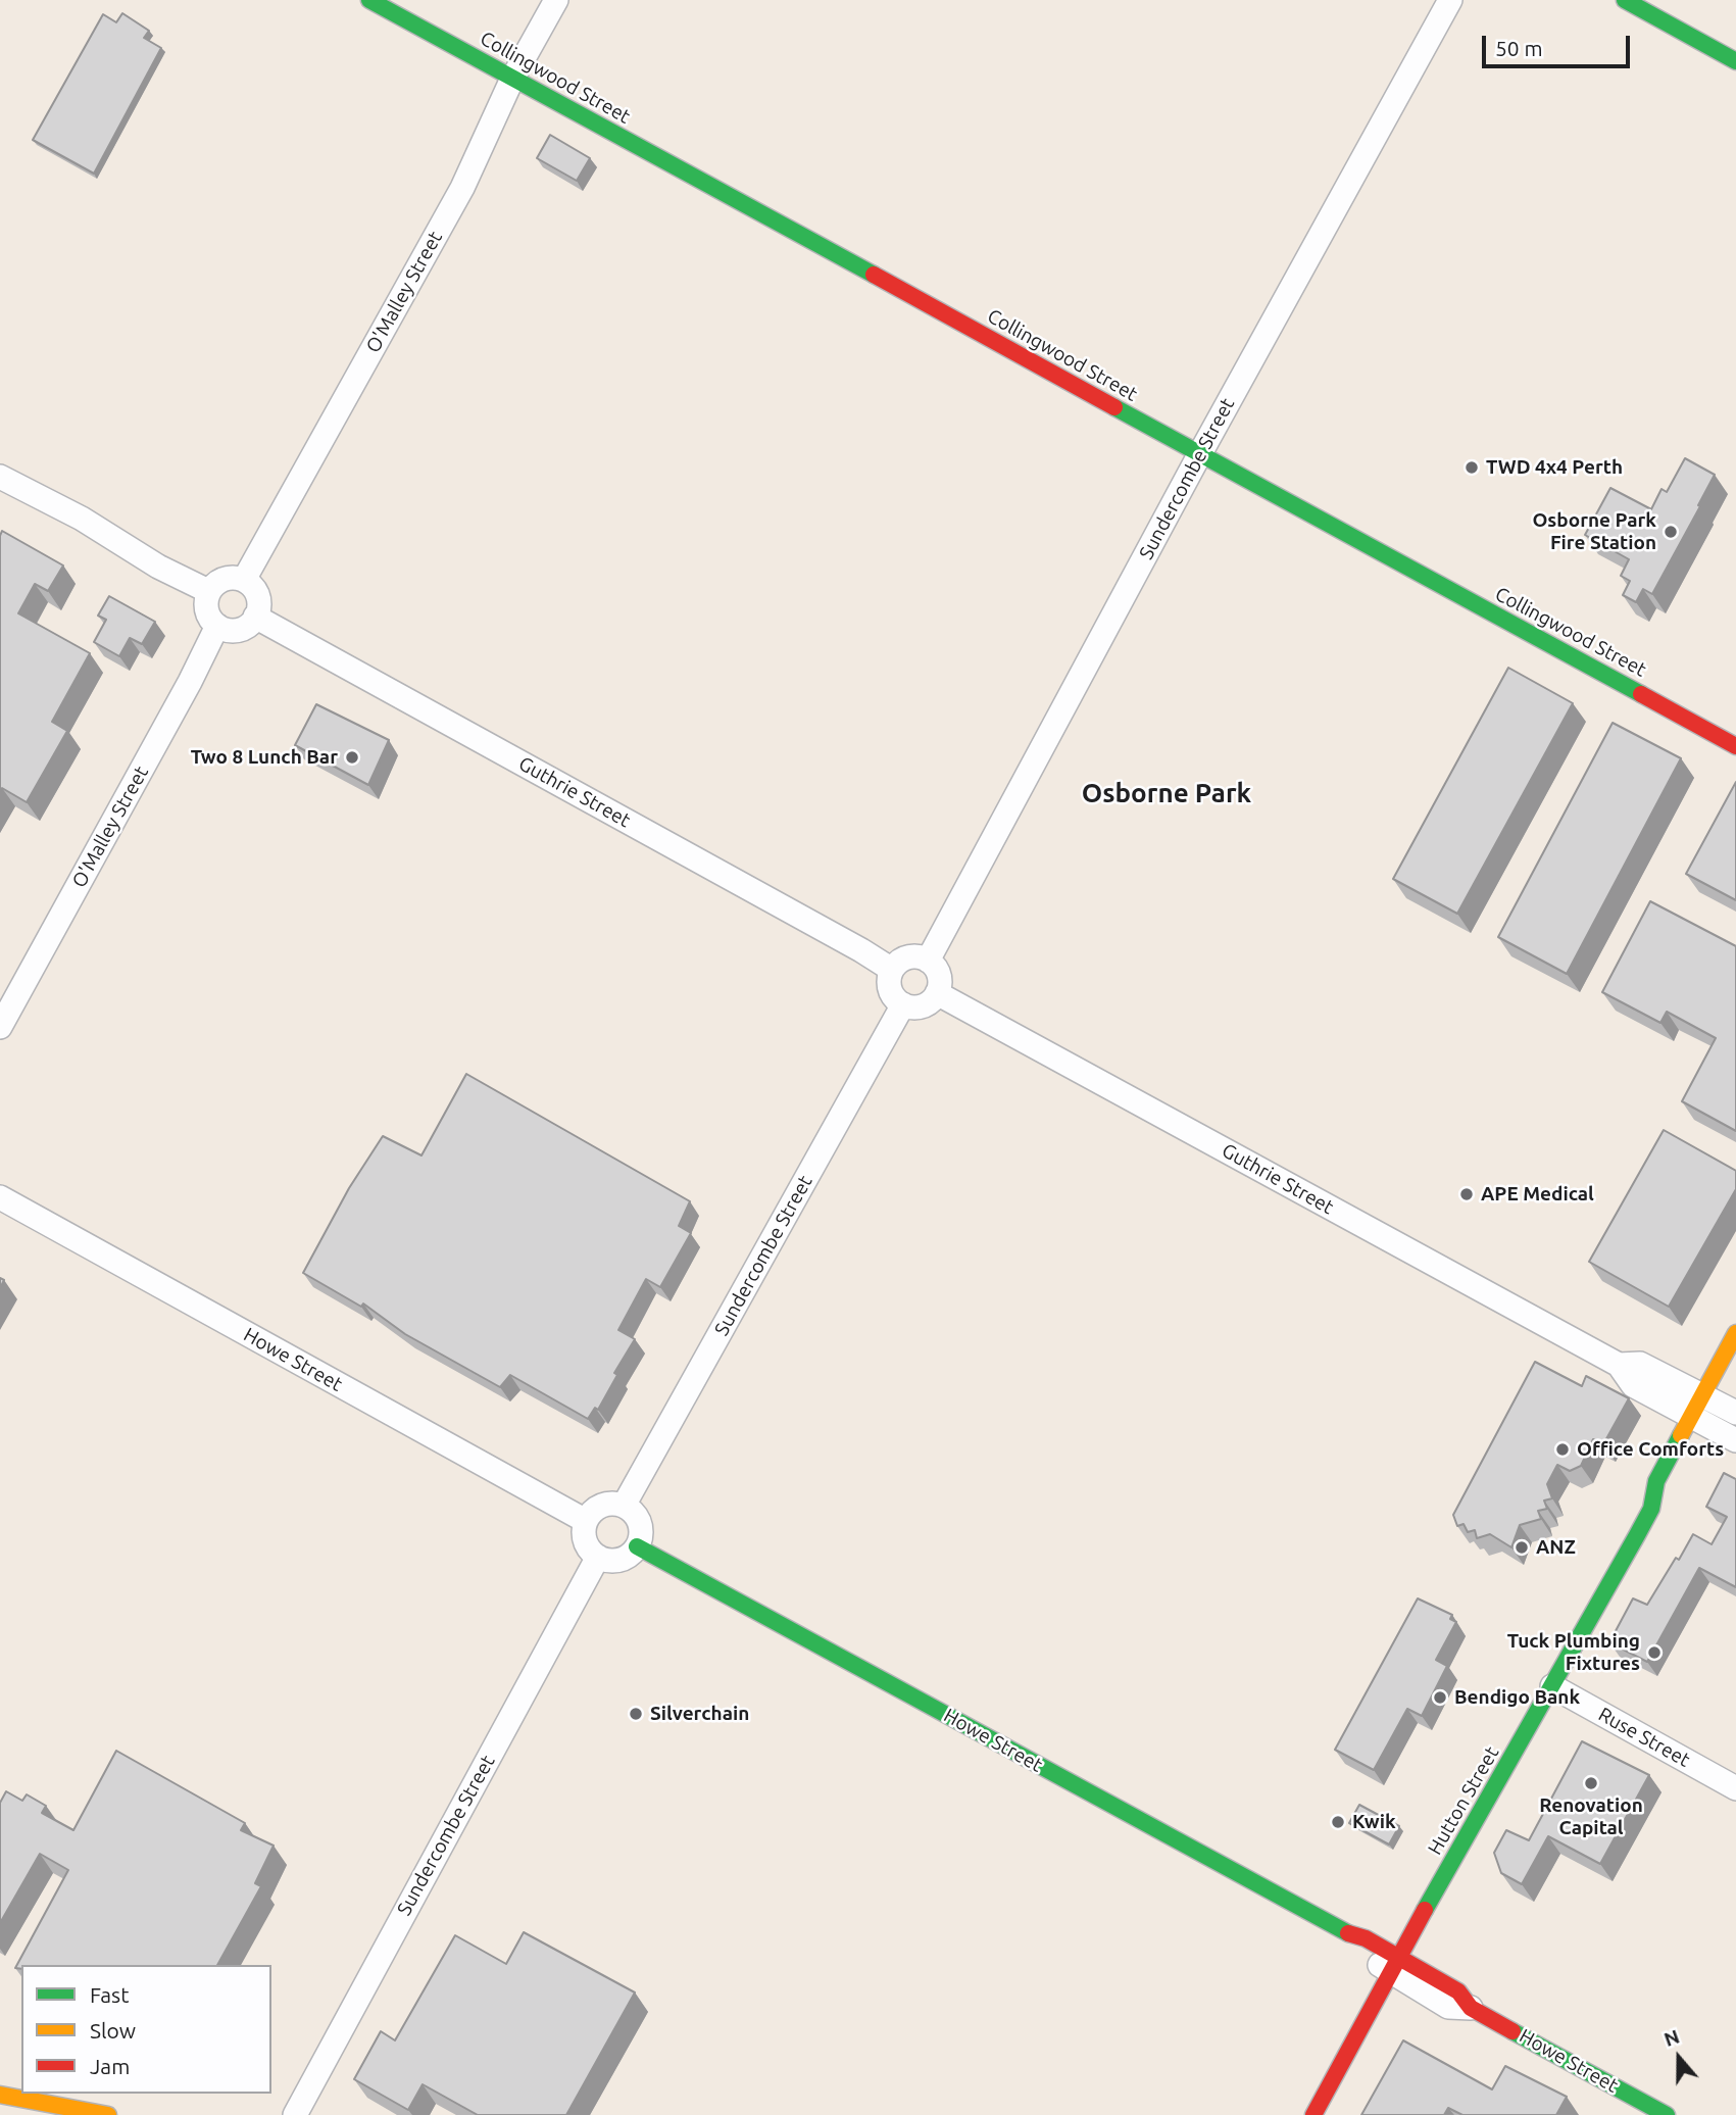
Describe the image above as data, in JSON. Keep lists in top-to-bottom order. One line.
{"streets":{"street":["Collingwood Street","O'Malley Street","Sundercombe Street","Guthrie Street","Howe Street","Ruse Street","Hutton Street"]},"crossings":[["Collingwood Street","O'Malley Street"],["Collingwood Street","Sundercombe Street"],["O'Malley Street","Guthrie Street"],["Sundercombe Street","Guthrie Street"],["Sundercombe Street","Howe Street"],["Guthrie Street","Hutton Street"],["Howe Street","Hutton Street"],["Ruse Street","Hutton Street"]],"districts":["Osborne Park"],"places":["TWD 4x4 Perth","Osborne Park Fire Station","Two 8 Lunch Bar","APE Medical","Office Comforts","ANZ","Tuck Plumbing Fixtures","Bendigo Bank","Silverchain","Renovation Capital","Kwik"],"legend":["Fast","Slow","Jam"],"scale_bar":"50 m","north":"top"}
